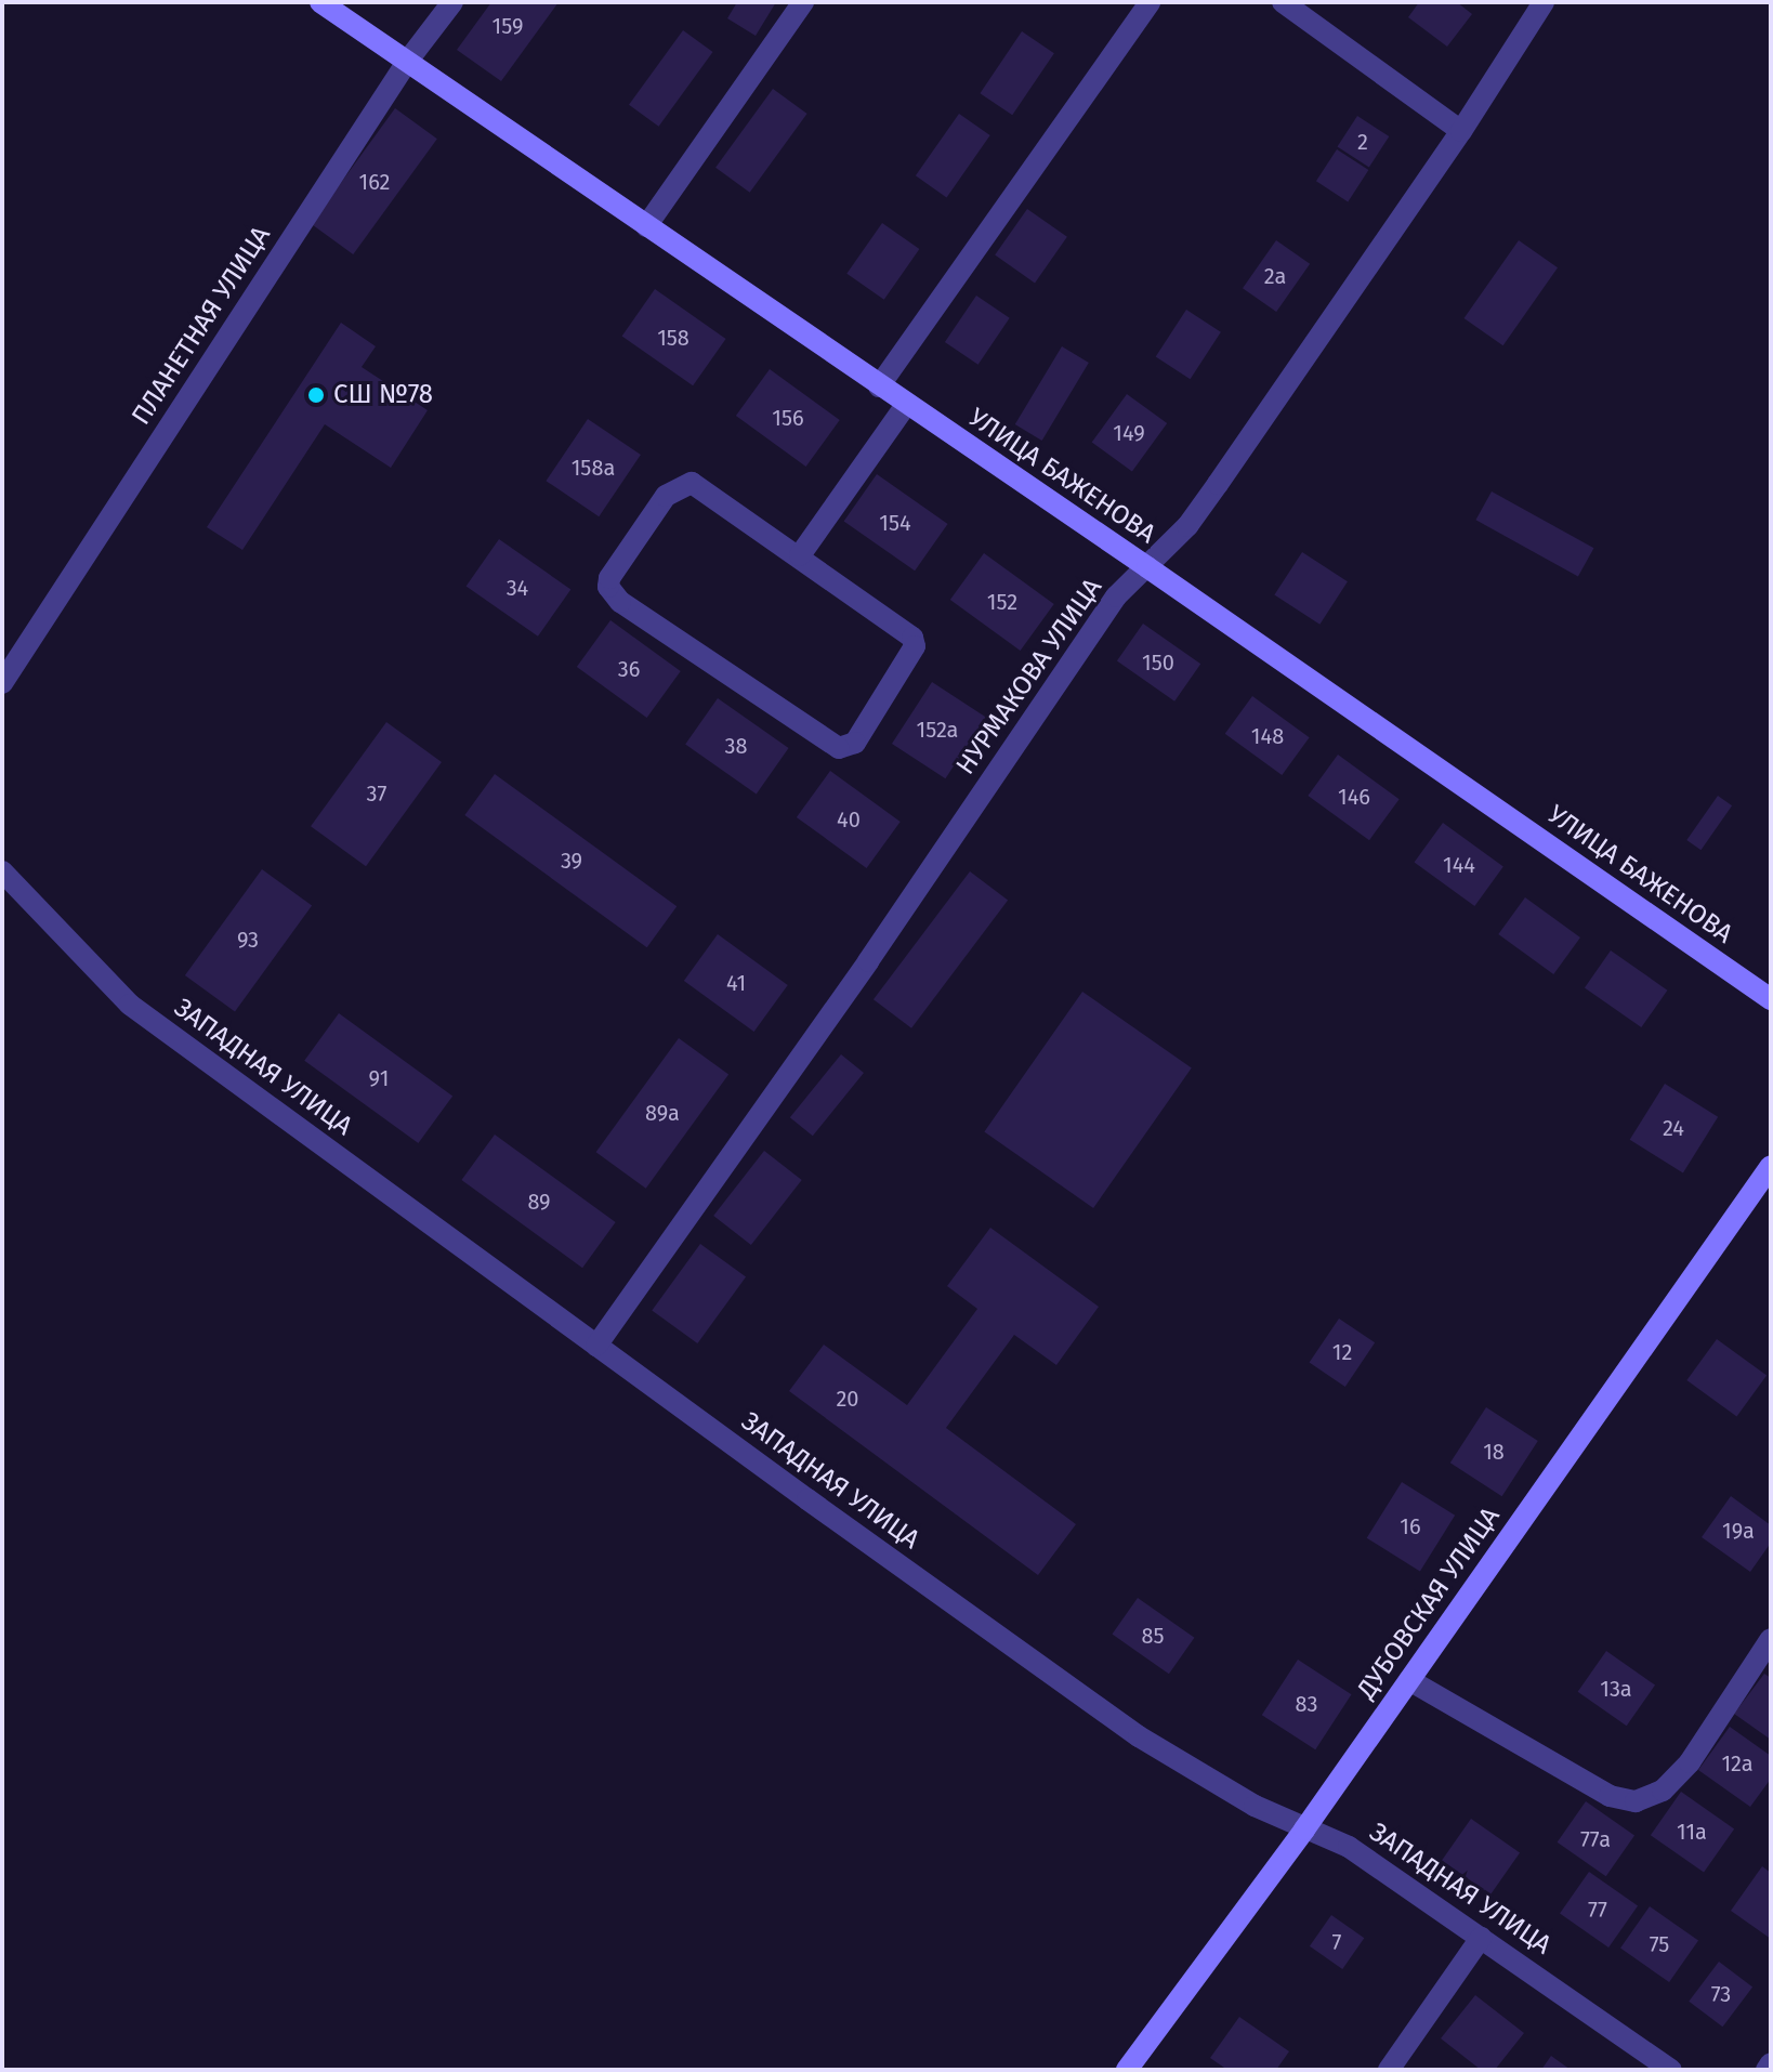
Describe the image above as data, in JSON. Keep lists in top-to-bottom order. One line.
{"streets":{"main road":["УЛИЦА БАЖЕНОВА","ДУБОВСКАЯ УЛИЦА"],"street":["ПЛАНЕТНАЯ УЛИЦА","НУРМАКОВА УЛИЦА","ЗАПАДНАЯ УЛИЦА"]},"crossings":[["ПЛАНЕТНАЯ УЛИЦА","УЛИЦА БАЖЕНОВА"],["УЛИЦА БАЖЕНОВА","НУРМАКОВА УЛИЦА"],["НУРМАКОВА УЛИЦА","ЗАПАДНАЯ УЛИЦА"],["ЗАПАДНАЯ УЛИЦА","ДУБОВСКАЯ УЛИЦА"]],"places":["СШ №78"],"house_numbers":["159","2","162","2а","158","156","149","158а","154","34","152","150","36","152а","148","38","37","146","40","39","144","93","41","91","89а","24","89","12","20","18","16","19а","85","13а","83","12а","11а","77а","77","7","75","73"]}
